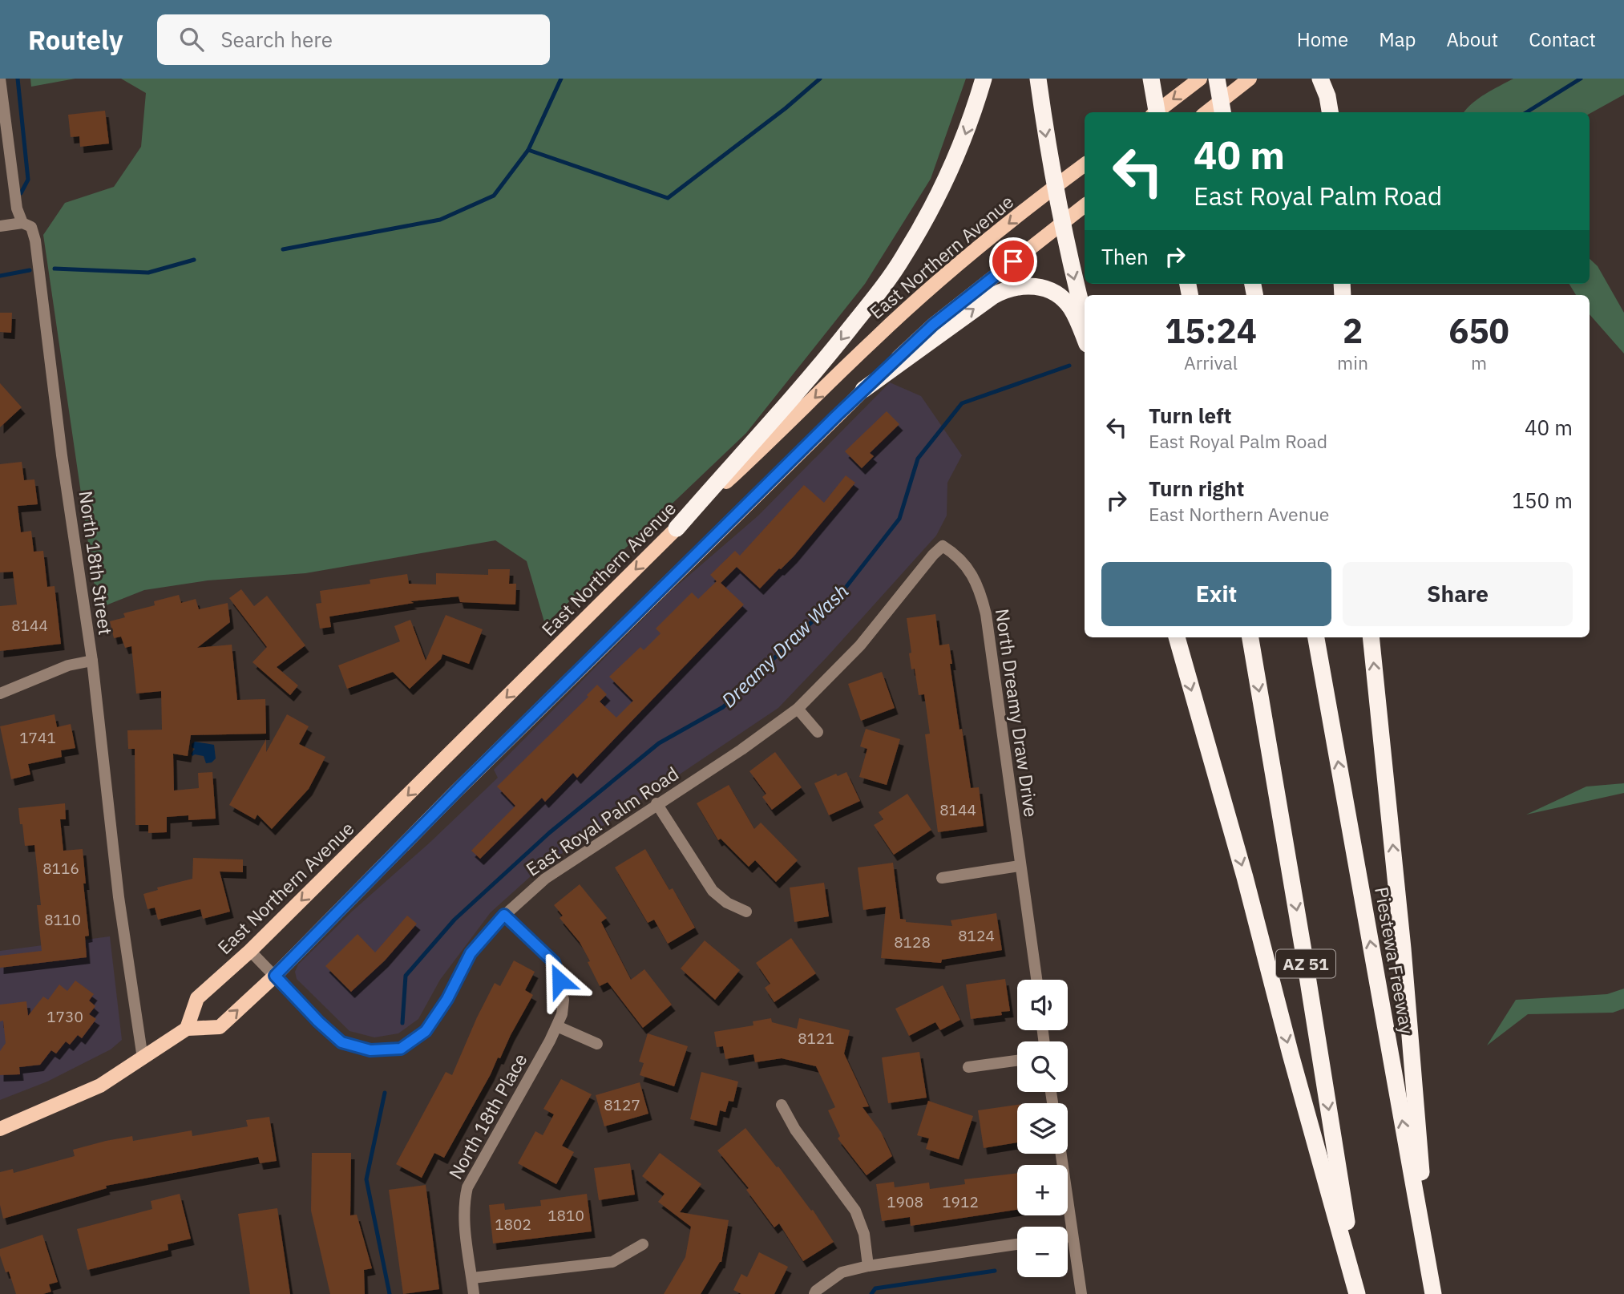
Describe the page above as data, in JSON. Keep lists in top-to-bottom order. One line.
{"streets":{"highway":["Piestewa Freeway","AZ 51"],"main road":["East Northern Avenue"],"street":["North 18th Street","North Dreamy Draw Drive","East Royal Palm Road","North 18th Place"]},"crossings":[["East Northern Avenue","East Royal Palm Road"],["North Dreamy Draw Drive","East Royal Palm Road"],["East Royal Palm Road","North 18th Place"]],"water":["Dreamy Draw Wash"],"house_numbers":["8144","1741","8144","8116","8110","8124","8128","1730","8121","8127","1908","1912","1810","1802"],"page":{"header":"Routely","search":"Search here","nav":["Home","Map","About","Contact"],"turn":["40 m","East Royal Palm Road"],"then":"Then","eta":["15:24","Arrival","2","min","650","m"],"list":[{"name":"Turn left","note":"East Royal Palm Road","value":"40 m"},{"name":"Turn right","note":"East Northern Avenue","value":"150 m"}],"buttons":["Exit","Share"],"map_buttons":["+","−"]}}
